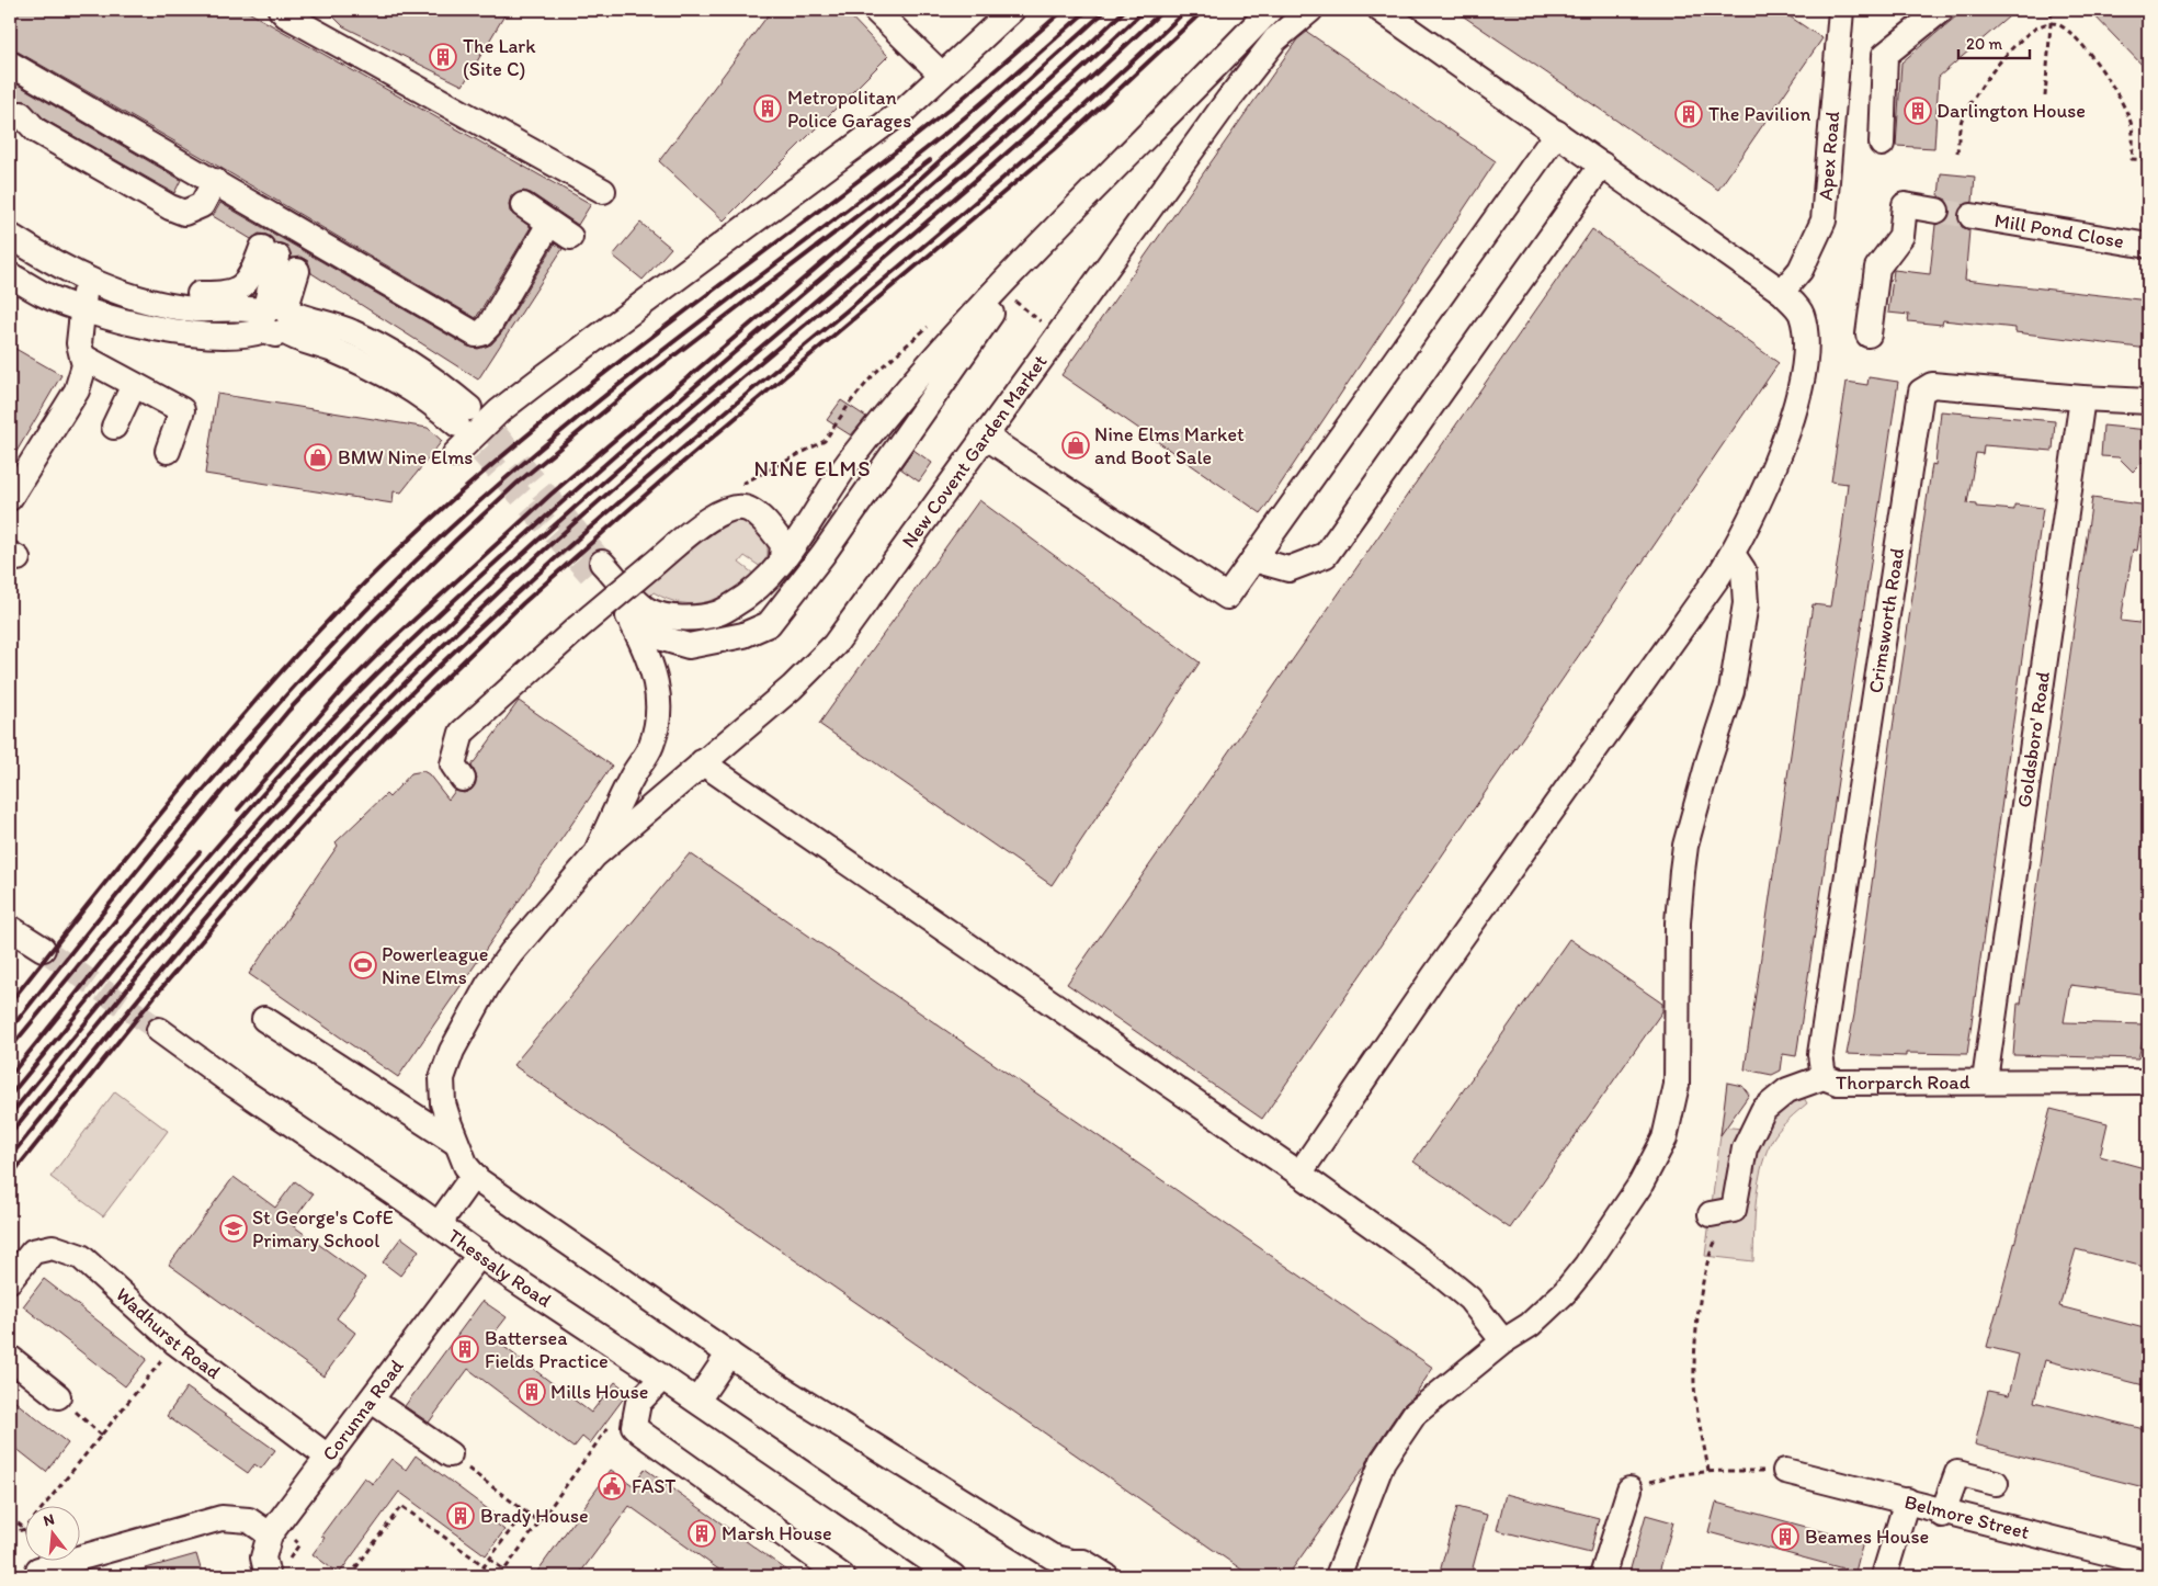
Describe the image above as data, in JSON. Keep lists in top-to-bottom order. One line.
{"streets":{"street":["Apex Road","Mill Pond Close","New Covent Garden Market","Crimsworth Road","Goldsboro' Road","Thorparch Road","Thessaly Road","Wadhurst Road","Corunna Road","Belmore Street"]},"crossings":[["Crimsworth Road","Goldsboro' Road"],["Crimsworth Road","Thorparch Road"],["Goldsboro' Road","Thorparch Road"],["Thessaly Road","Corunna Road"],["Wadhurst Road","Corunna Road"]],"districts":["NINE ELMS"],"places":{"building":["The Lark (Site C)","Metropolitan Police Garages","Darlington House","The Pavilion","Battersea Fields Practice","Mills House","Brady House","Marsh House","Beames House"],"shop":["Nine Elms Market and Boot Sale","BMW Nine Elms"],"sports":["Powerleague Nine Elms"],"school or university":["St George's CofE Primary School"],"public building":["FAST"]},"scale_bar":"20 m","north":"top"}
